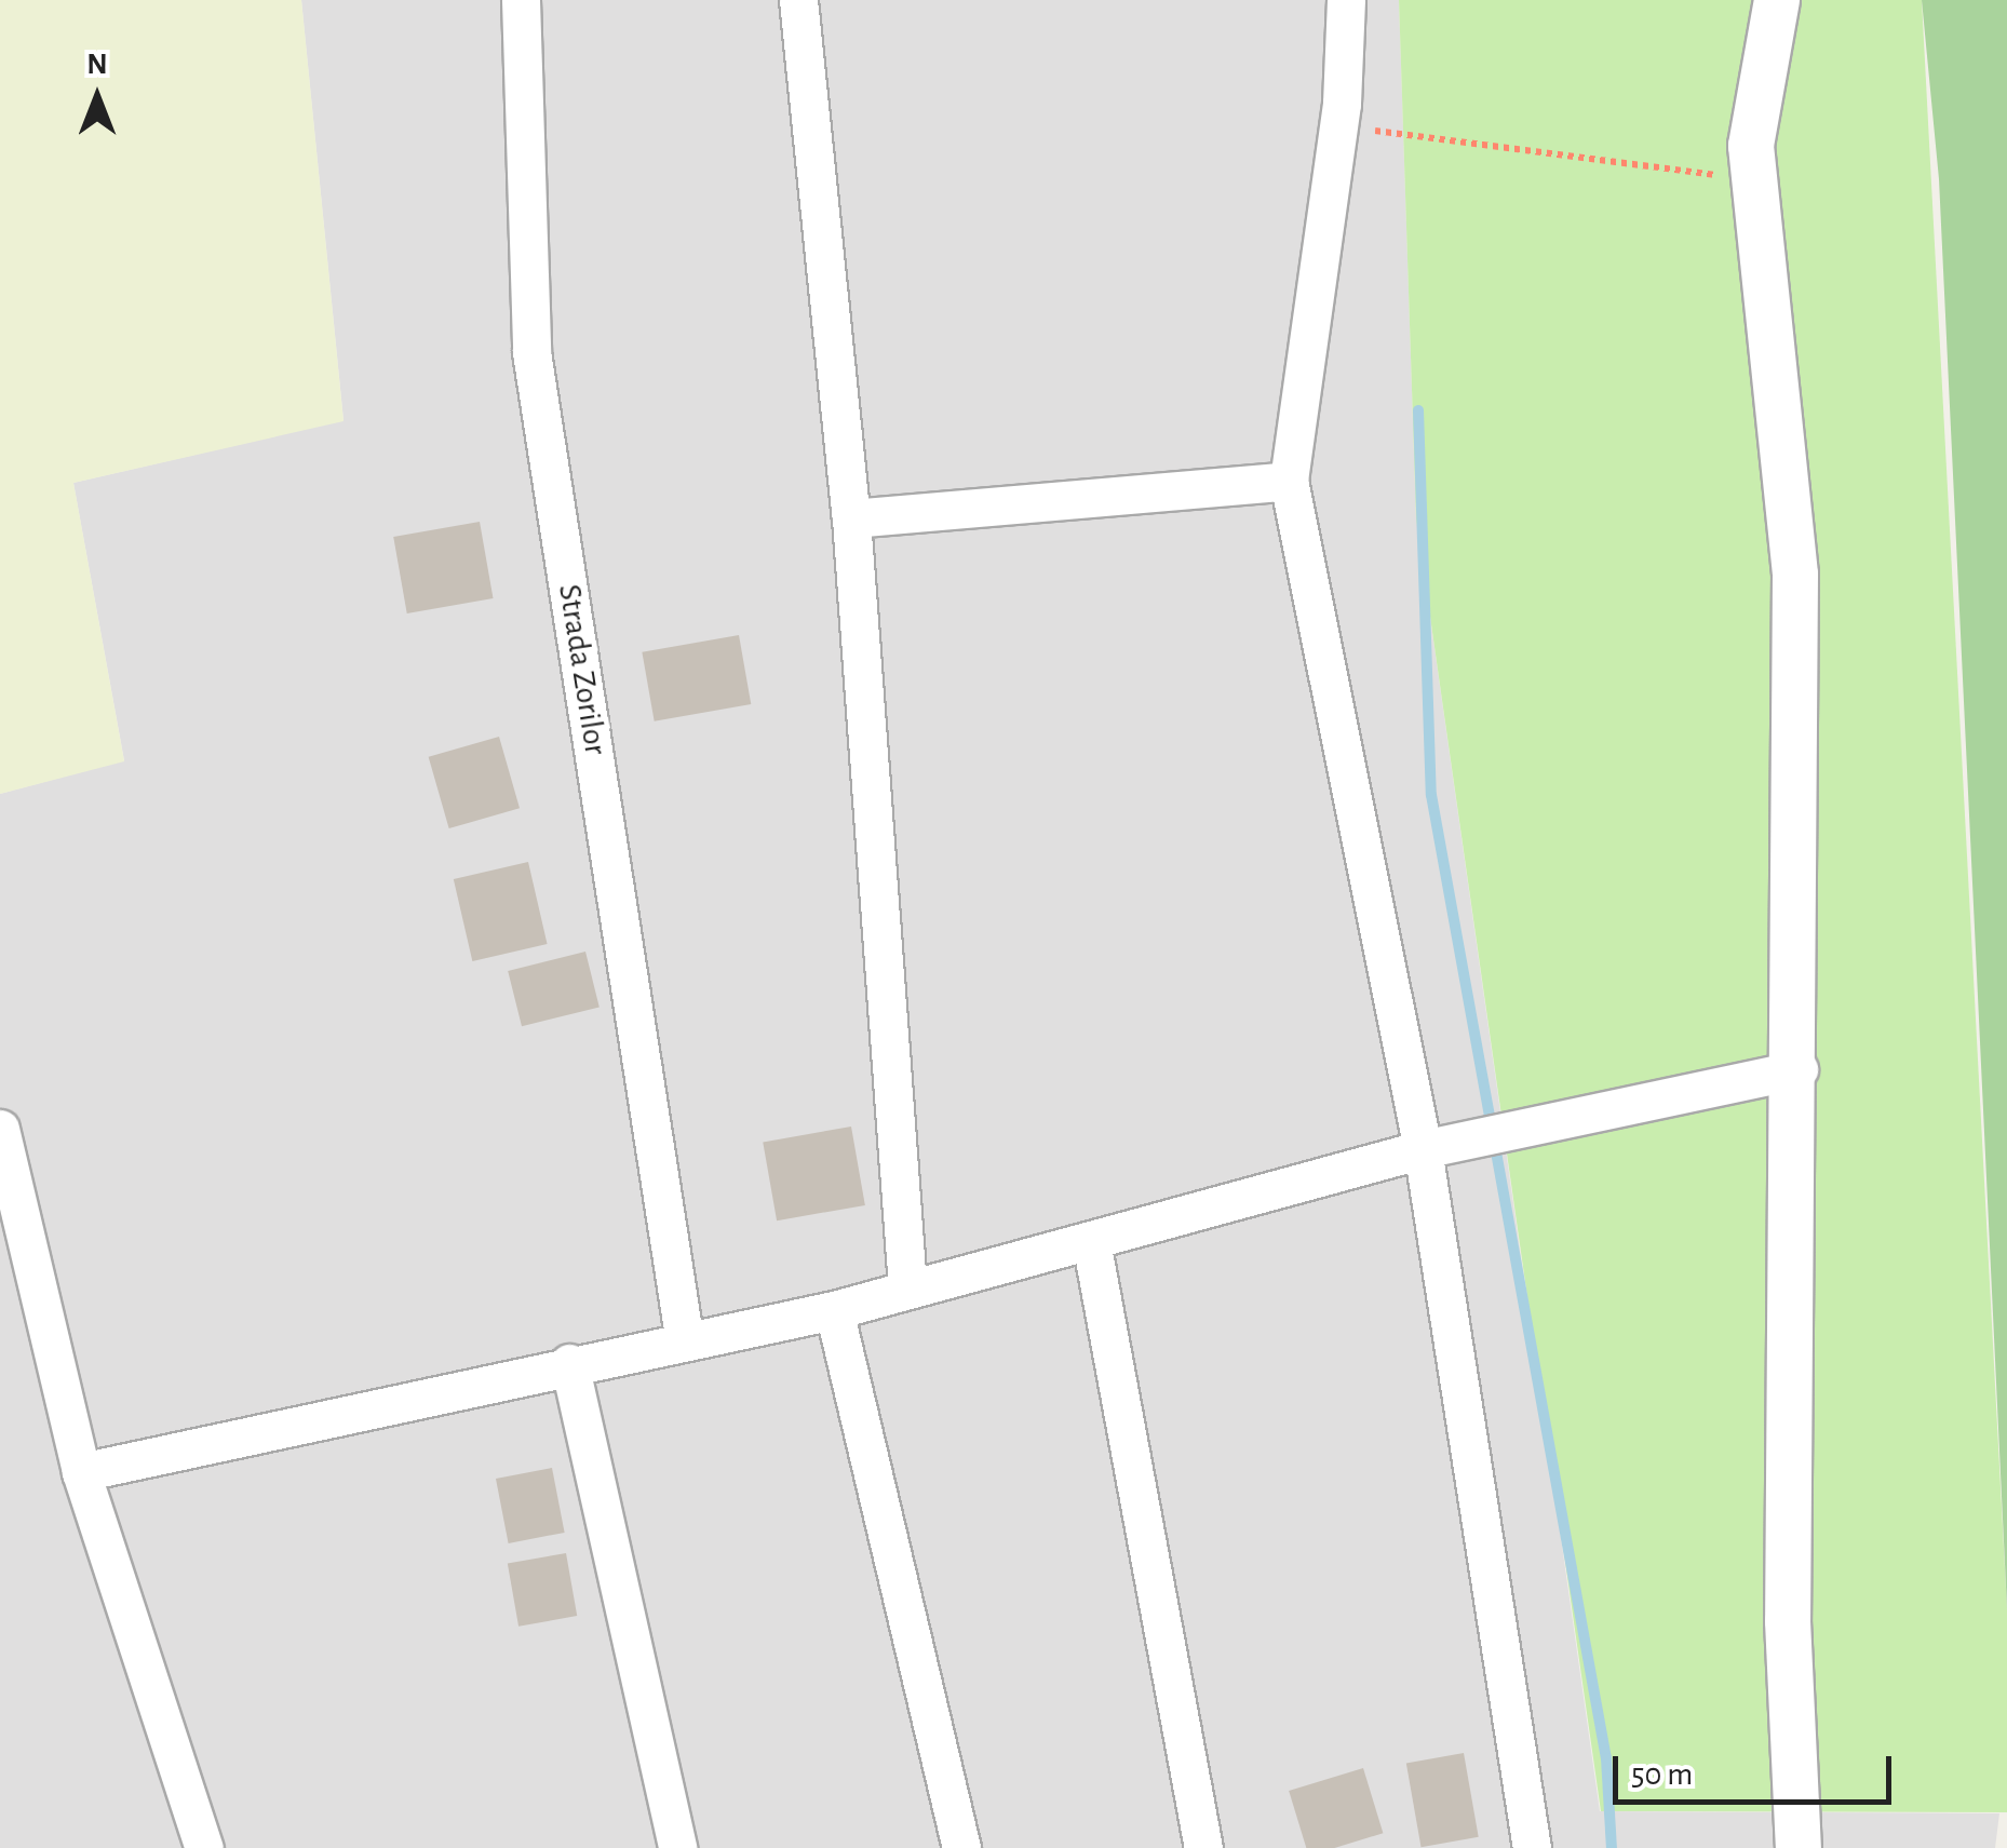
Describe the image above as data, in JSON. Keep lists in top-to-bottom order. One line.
{"streets":{"street":["Strada Zorilor"]},"scale_bar":"50 m","north":"top"}
